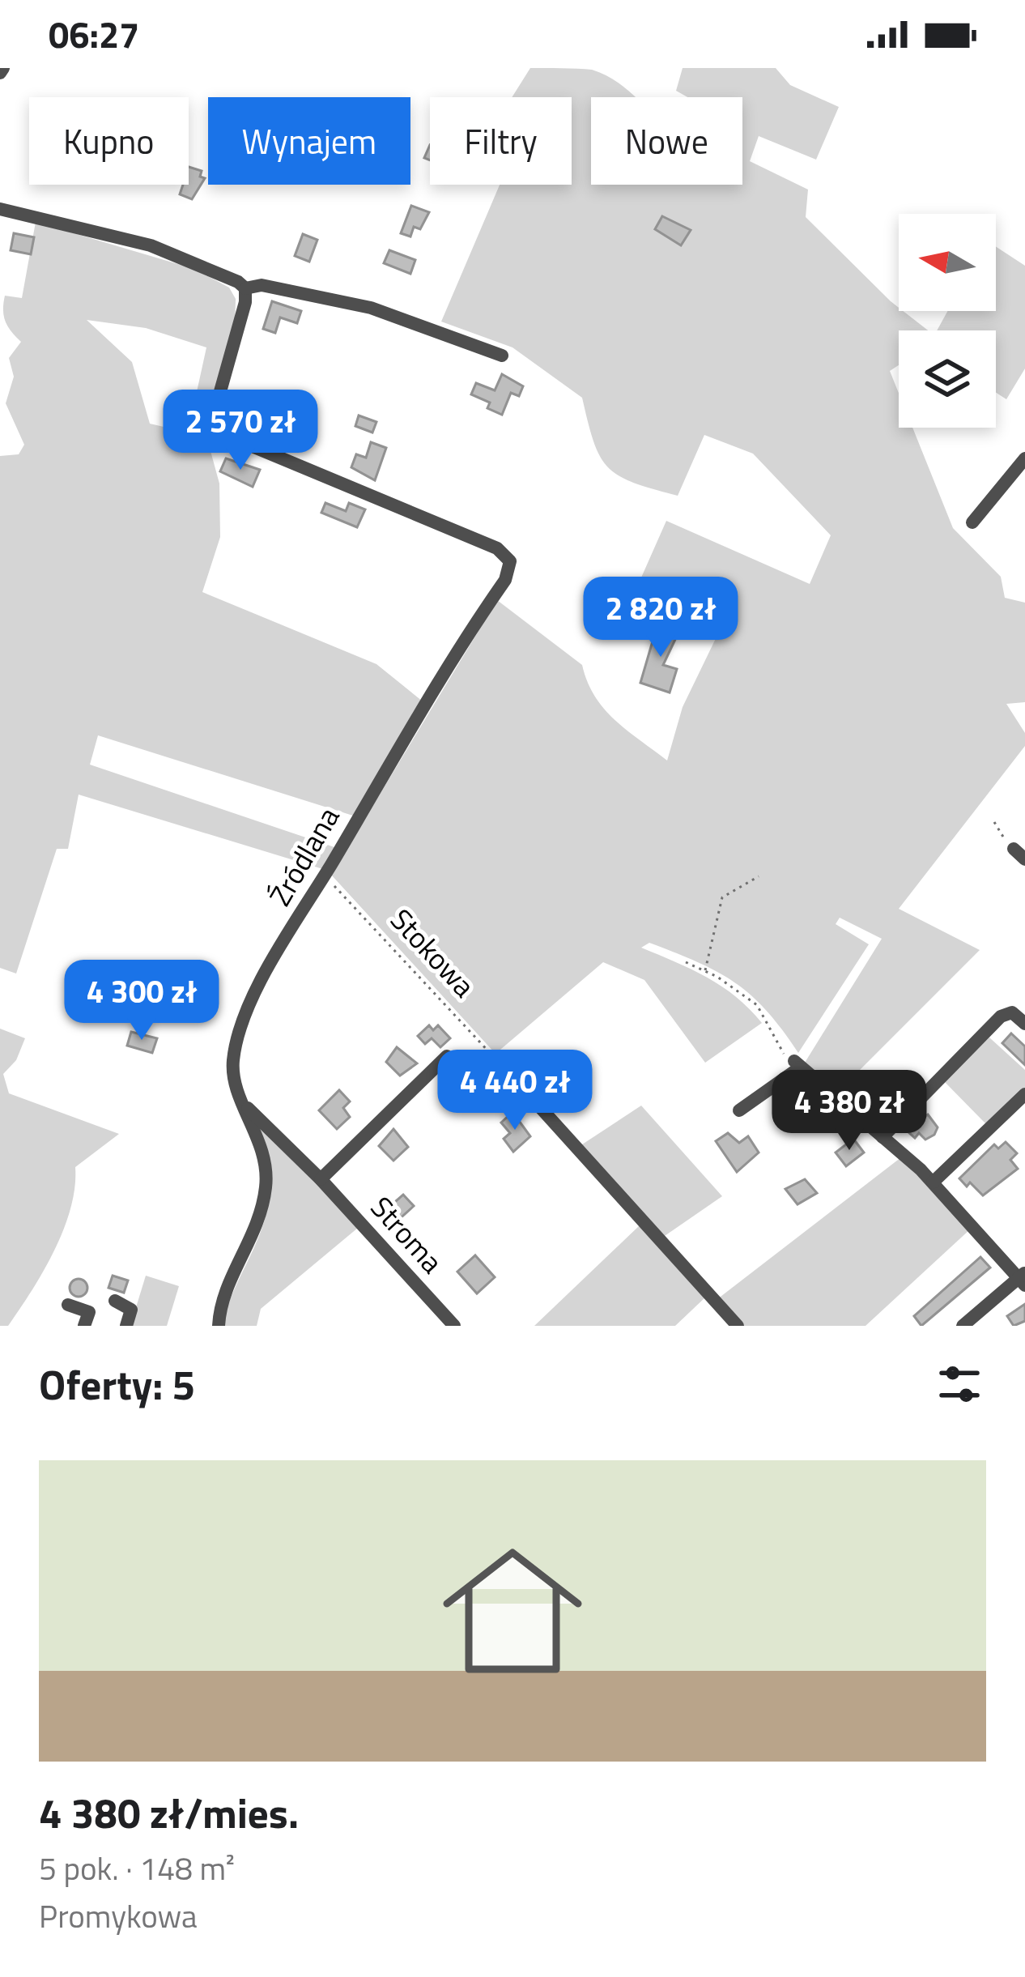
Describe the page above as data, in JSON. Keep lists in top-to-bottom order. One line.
{"streets":{"street":["Źródlana","Stroma"],"path":["Stokowa"]},"crossings":[["Źródlana","Stokowa"],["Źródlana","Stroma"]],"north":"left","page":{"status":"06:27","chip":["Kupno","Wynajem","Filtry","Nowe"],"price":["2 570 zł","2 820 zł","4 300 zł","4 440 zł","4 380 zł"],"heading":"Oferty: 5","list":[{"name":"4 380 zł/mies.","note":"5 pok. · 148 m² · Promykowa"}]}}
